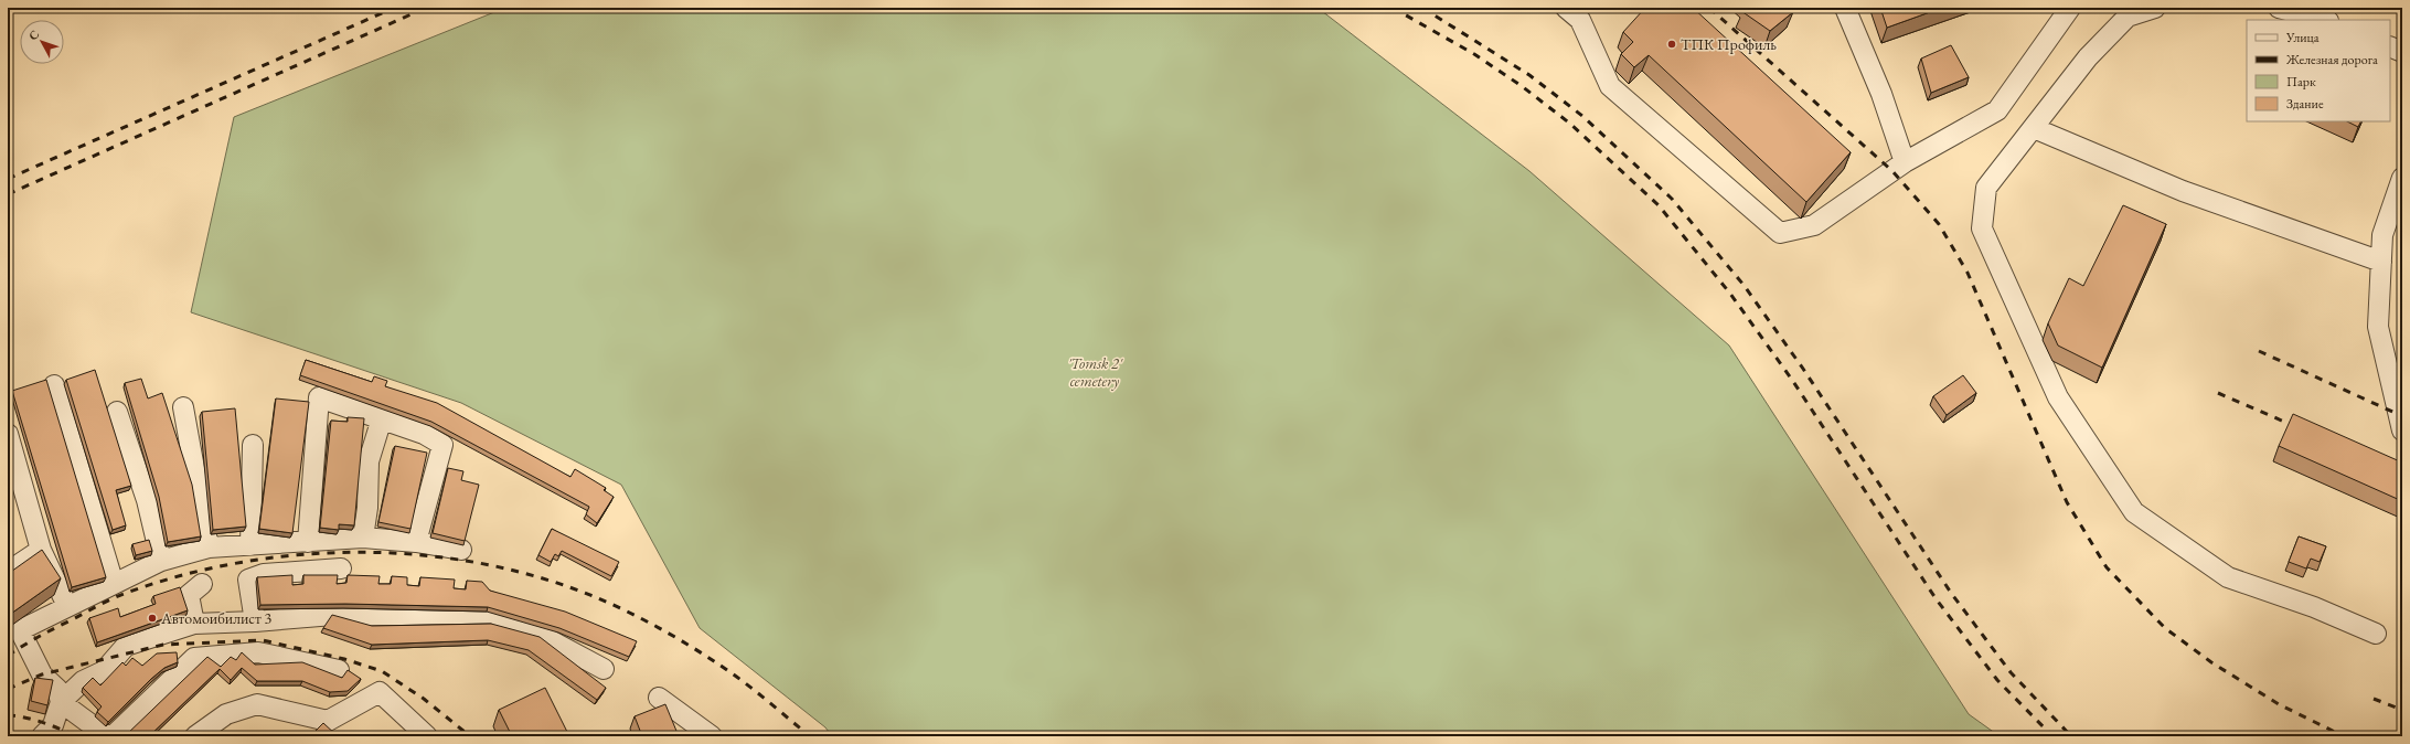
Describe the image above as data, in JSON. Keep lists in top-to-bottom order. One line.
{"parks":["'Tomsk 2' cemetery"],"places":["ТПК Профиль","Автомоибилист 3"],"legend":["Улица","Железная дорога","Парк","Здание"],"north":"top left"}
